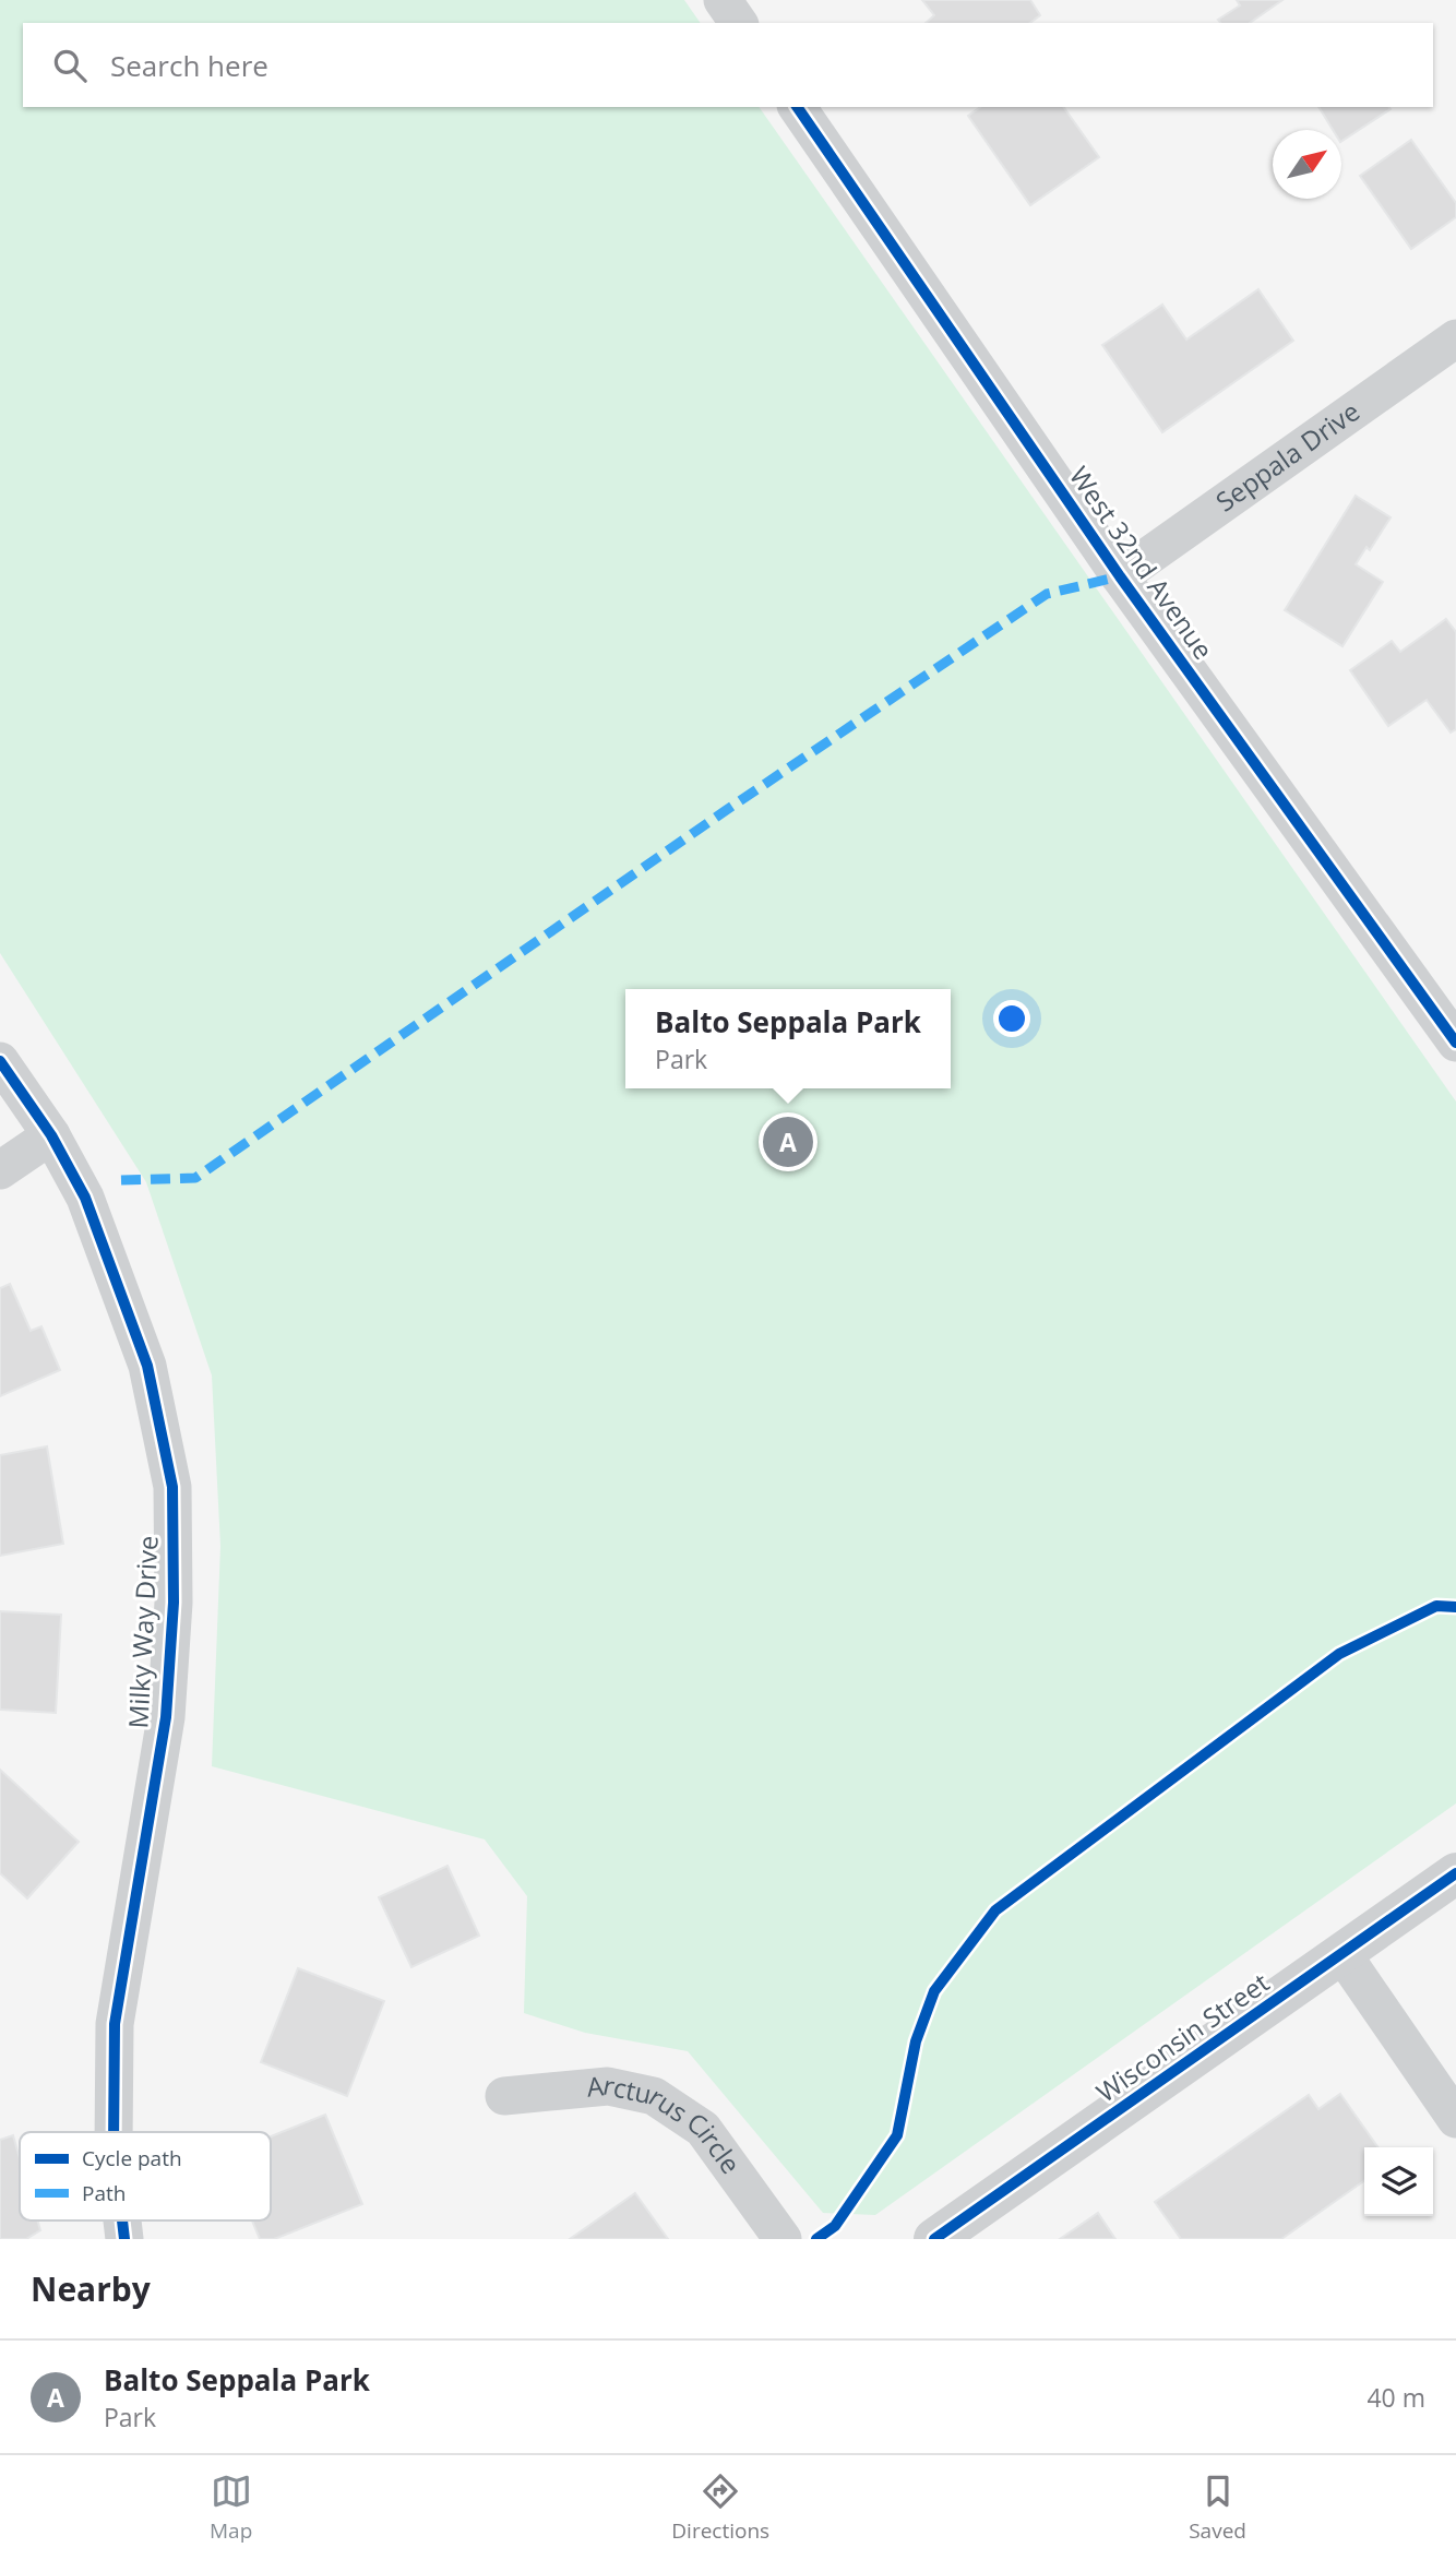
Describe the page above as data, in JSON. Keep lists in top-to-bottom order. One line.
{"streets":{"street":["Seppala Drive","West 32nd Avenue","Milky Way Drive","Wisconsin Street","Arcturus Circle"]},"crossings":[["Seppala Drive","West 32nd Avenue"]],"legend":["Cycle path","Path"],"north":"top right","page":{"search":"Search here","popup":["Balto Seppala Park","Park"],"pins":"A","heading":"Nearby","list":[{"mark":"A","name":"Balto Seppala Park","note":"Park","value":"40 m"}],"nav":["Map","Directions","Saved"]}}
